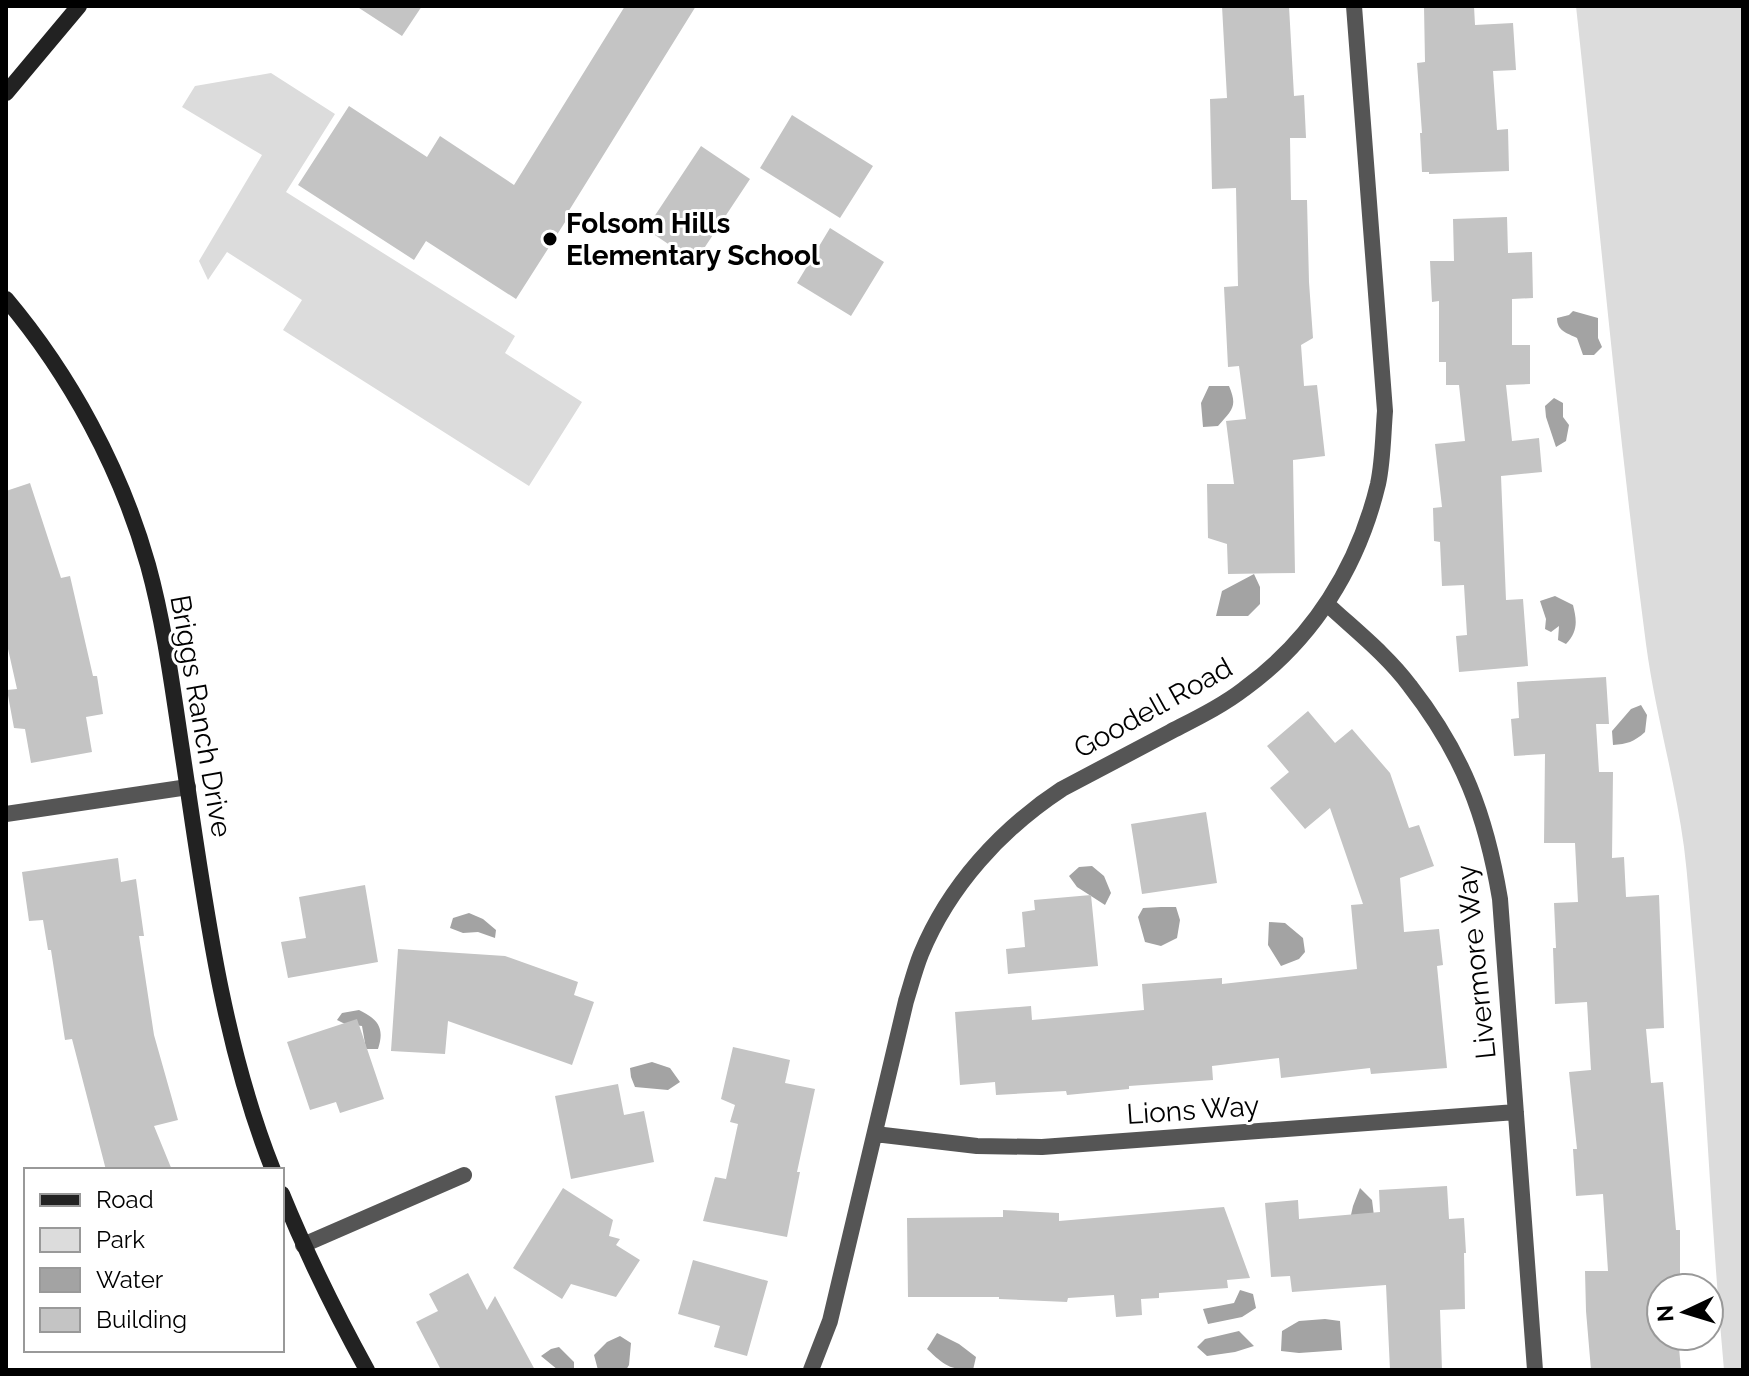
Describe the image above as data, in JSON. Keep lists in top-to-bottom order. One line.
{"streets":{"street":["Goodell Road","Briggs Ranch Drive","Livermore Way","Lions Way"]},"crossings":[["Goodell Road","Livermore Way"],["Goodell Road","Lions Way"],["Livermore Way","Lions Way"]],"places":["Folsom Hills Elementary School"],"legend":["Road","Park","Water","Building"],"north":"left"}
